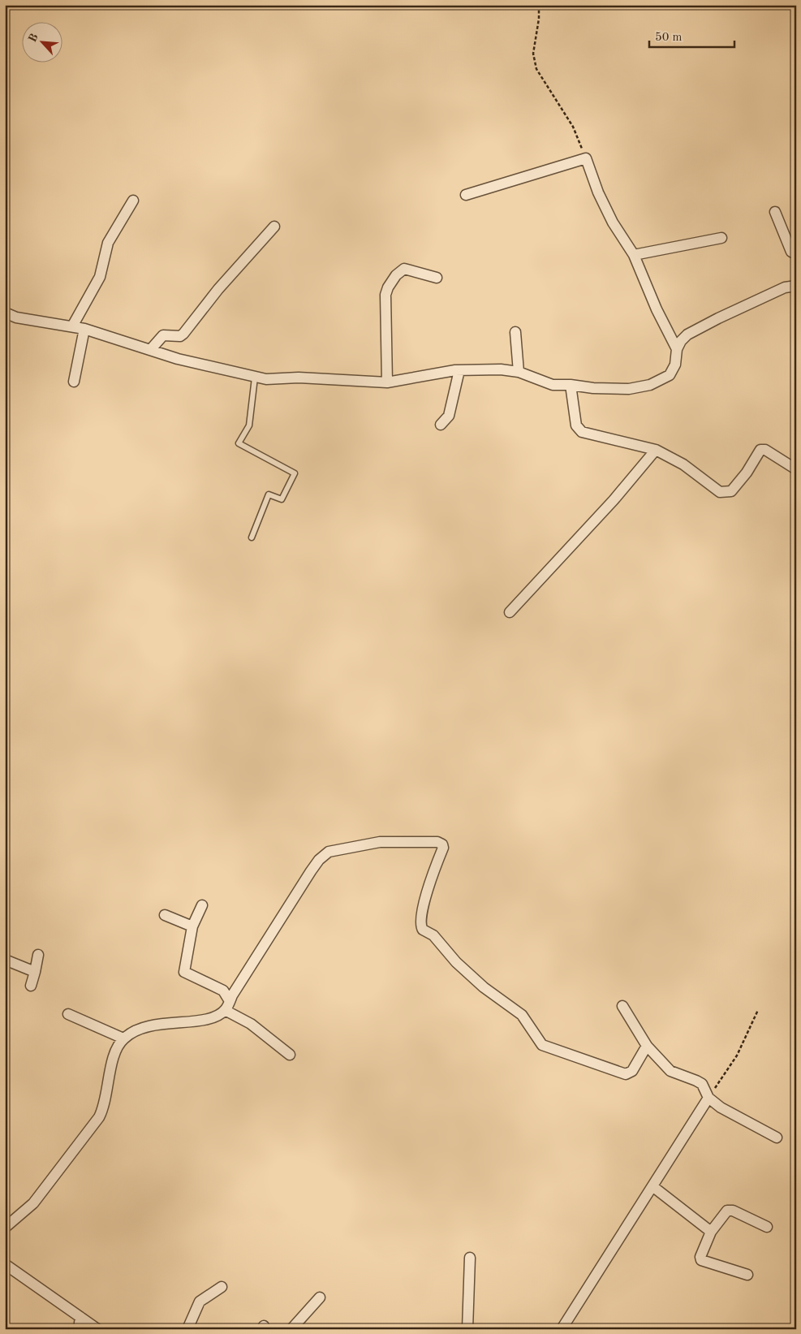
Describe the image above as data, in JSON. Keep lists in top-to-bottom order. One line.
{"scale_bar":"50 m","north":"top left"}
